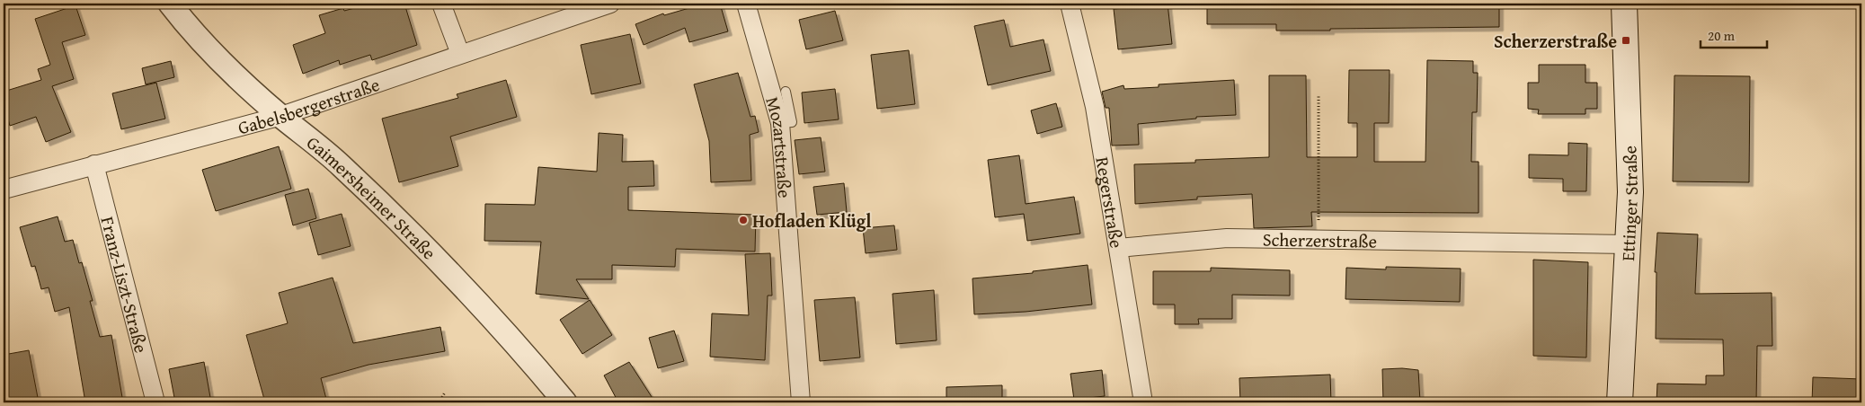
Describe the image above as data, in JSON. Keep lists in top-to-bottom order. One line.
{"streets":{"main road":["Ettinger Straße"],"street":["Gabelsbergerstraße","Mozartstraße","Gaimersheimer Straße","Regerstraße","Scherzerstraße","Franz-Liszt-Straße"]},"crossings":[["Gabelsbergerstraße","Gaimersheimer Straße"],["Gabelsbergerstraße","Franz-Liszt-Straße"],["Regerstraße","Scherzerstraße"],["Ettinger Straße","Scherzerstraße"]],"places":{"transit":["Scherzerstraße"],"other":["Hofladen Klügl"]},"scale_bar":"20 m"}
